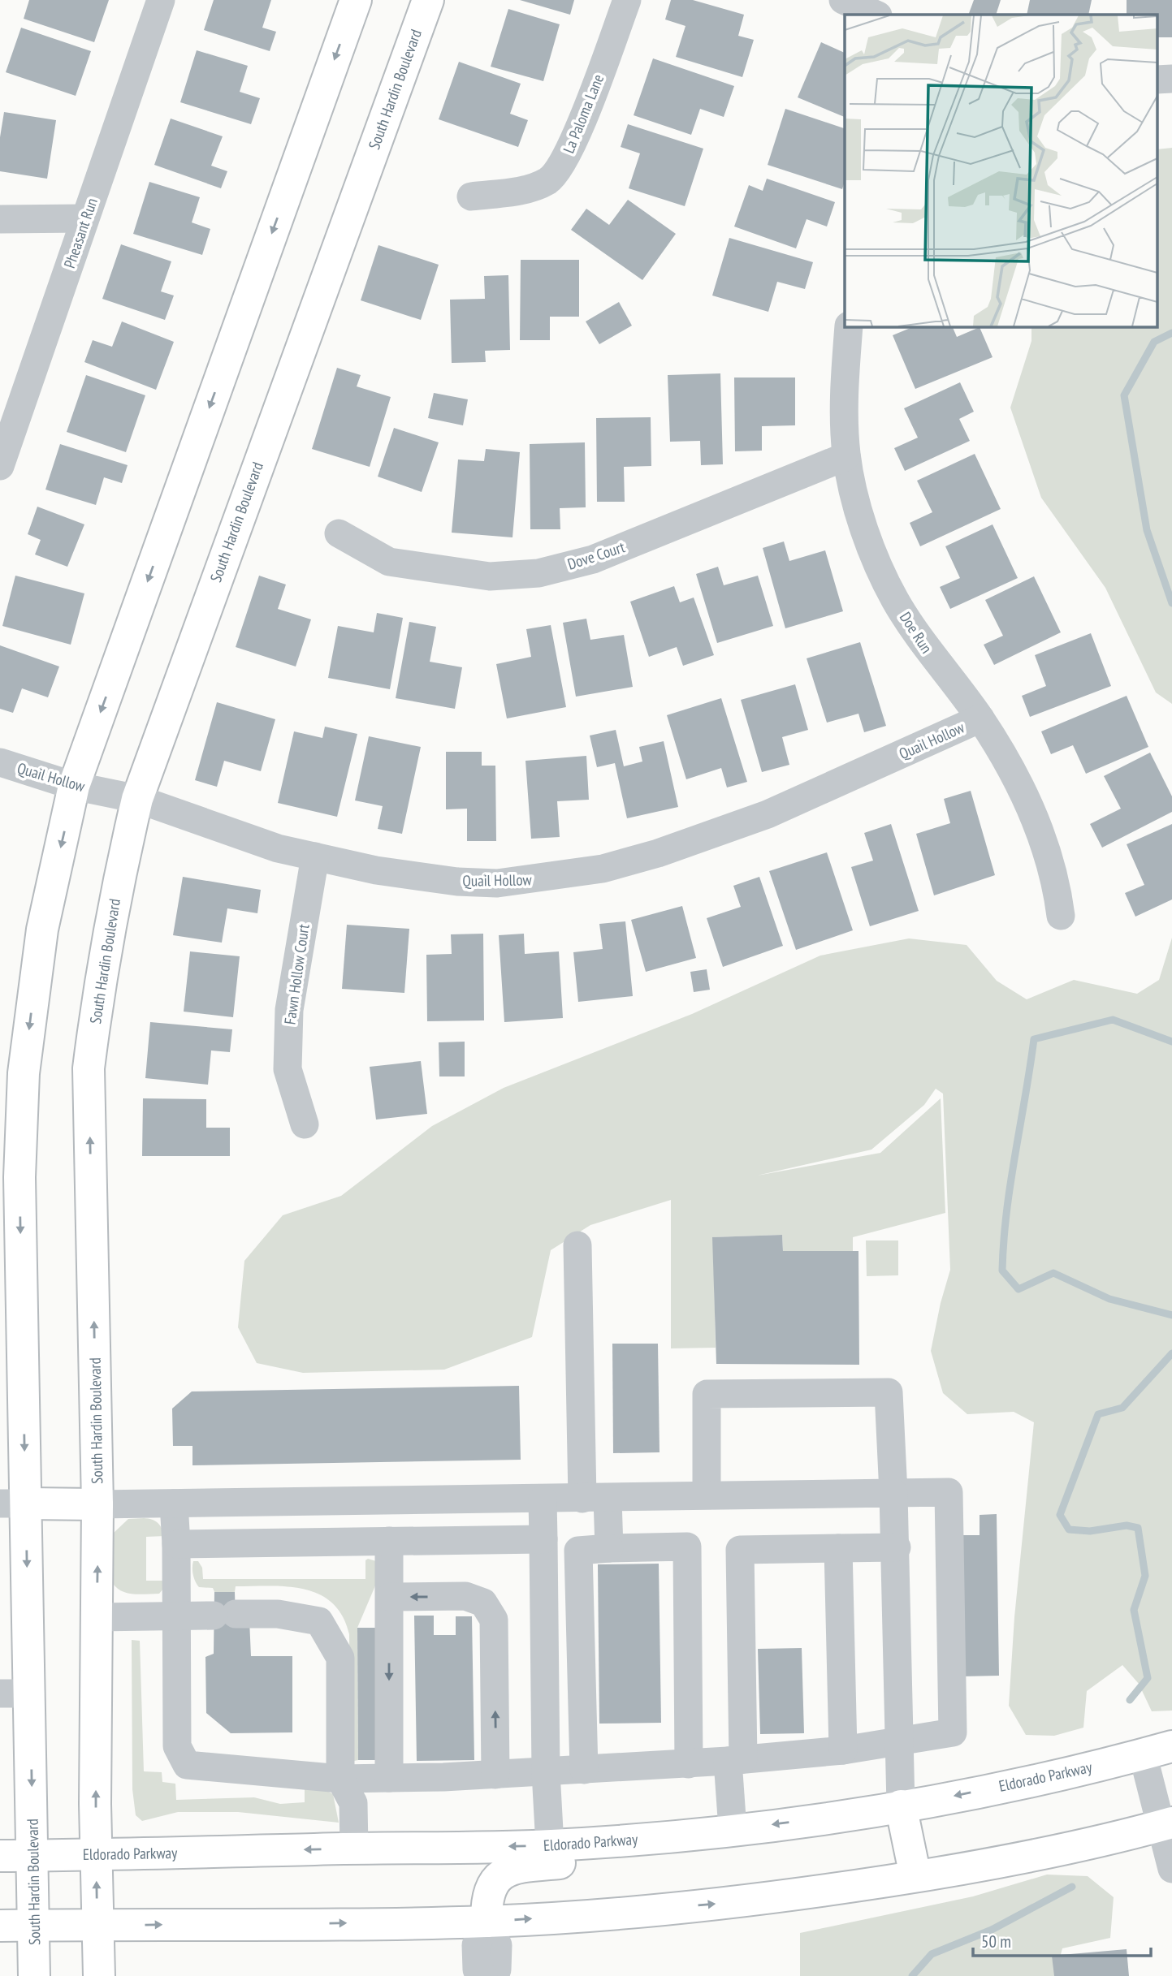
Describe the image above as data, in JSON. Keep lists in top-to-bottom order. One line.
{"streets":{"main road":["South Hardin Boulevard","Eldorado Parkway"],"street":["La Paloma Lane","Pheasant Run","Dove Court","Doe Run","Quail Hollow","Fawn Hollow Court"]},"crossings":[["South Hardin Boulevard","Quail Hollow"],["South Hardin Boulevard","Eldorado Parkway"],["Dove Court","Doe Run"],["Doe Run","Quail Hollow"],["Quail Hollow","Fawn Hollow Court"]],"scale_bar":"50 m"}
